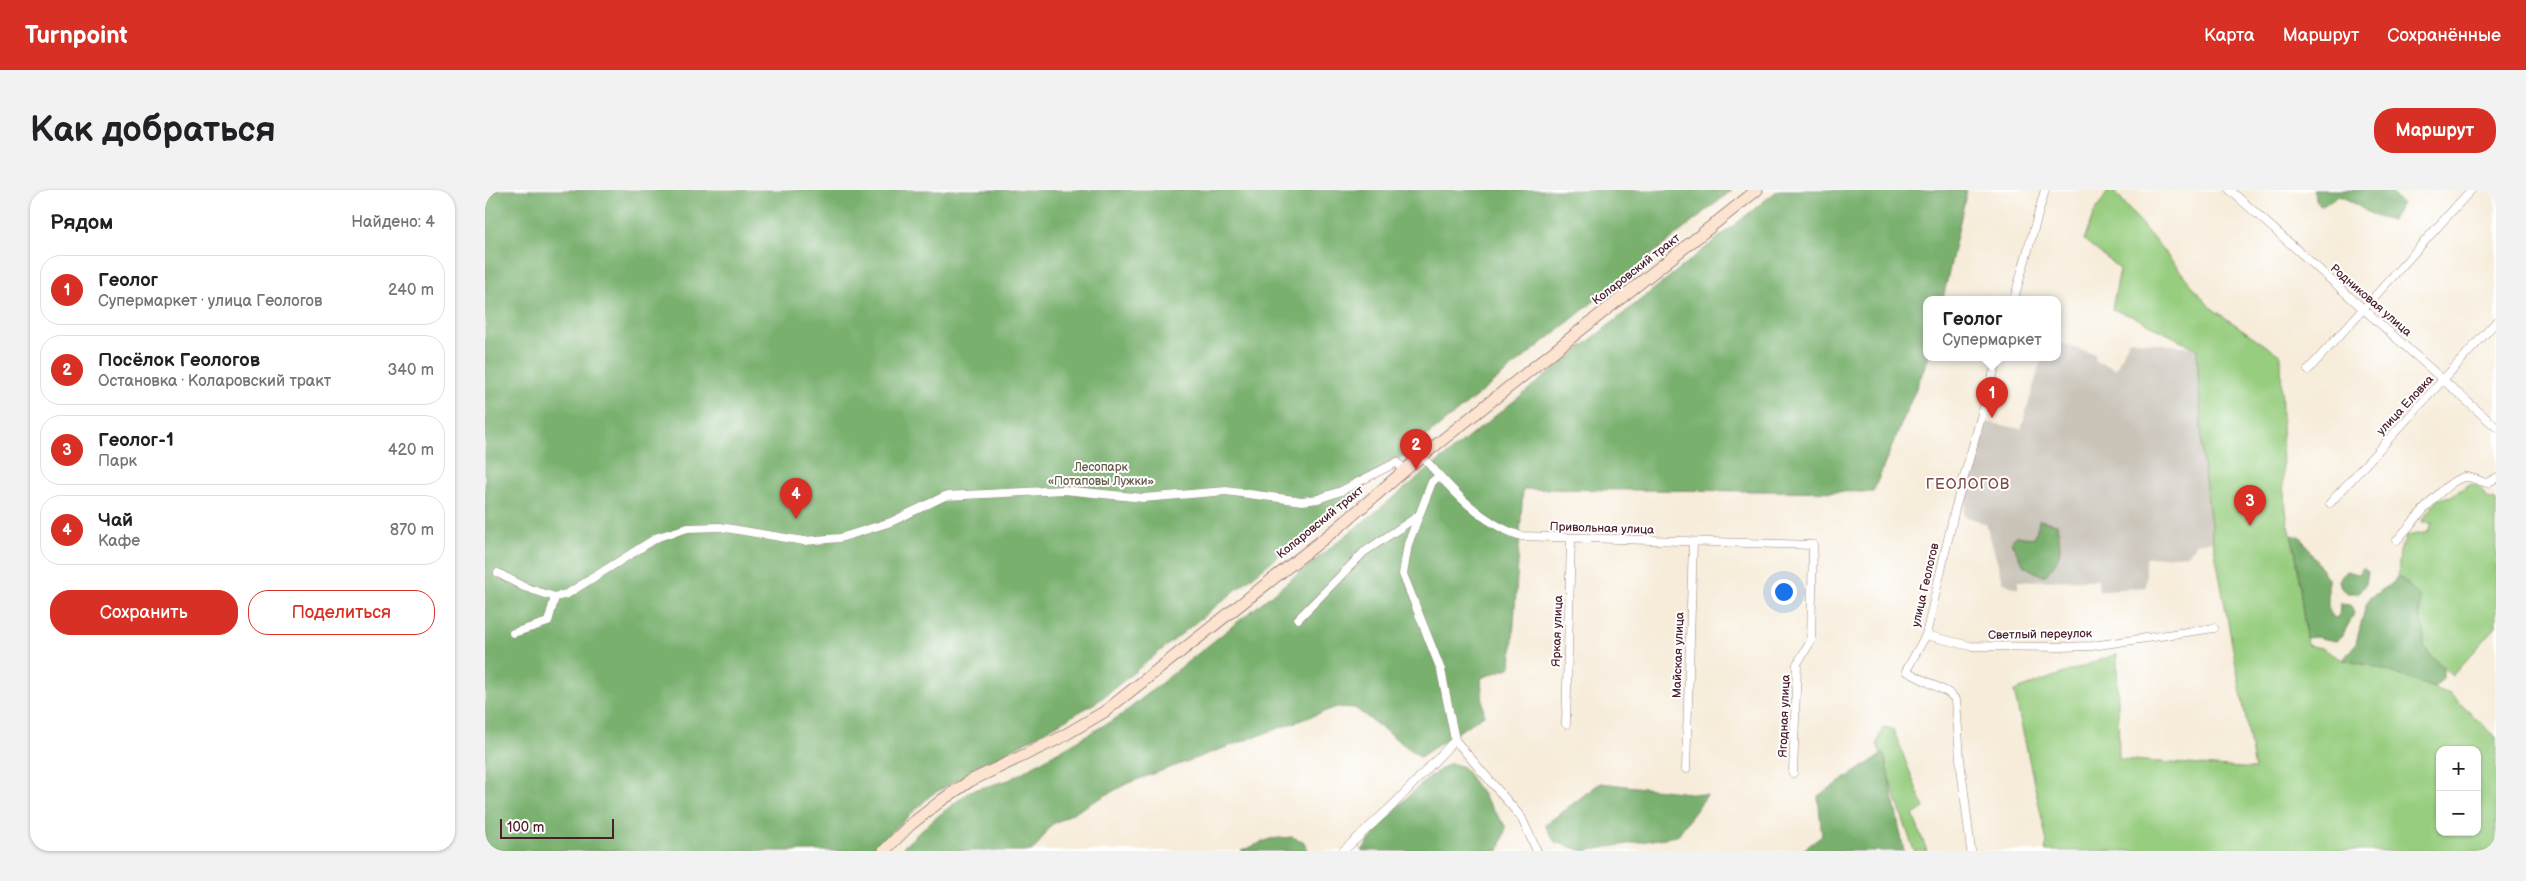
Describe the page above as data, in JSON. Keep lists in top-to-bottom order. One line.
{"streets":{"street":["Коларовский тракт","Родниковая улица","улица Еловка","Привольная улица","улица Геологов","Яркая улица","Светлый переулок","Майская улица","Ягодная улица"]},"crossings":[["Коларовский тракт","Привольная улица"],["Родниковая улица","улица Еловка"],["Привольная улица","Яркая улица"],["Привольная улица","Майская улица"],["Привольная улица","Ягодная улица"],["улица Геологов","Светлый переулок"]],"districts":["ГЕОЛОГОВ"],"parks":["Лесопарк «Потаповы Лужки»"],"scale_bar":"100 m","page":{"header":"Turnpoint","nav":["Карта","Маршрут","Сохранённые"],"buttons":["Маршрут",["Сохранить","Поделиться"]],"title":"Как добраться","heading":["Рядом","Найдено: 4"],"list":[{"mark":"1","name":"Геолог","note":"Супермаркет · улица Геологов","value":"240 m"},{"mark":"2","name":"Посёлок Геологов","note":"Остановка · Коларовский тракт","value":"340 m"},{"mark":"3","name":"Геолог-1","note":"Парк","value":"420 m"},{"mark":"4","name":"Чай","note":"Кафе","value":"870 m"}],"popup":["Геолог","Супермаркет"],"pins":["1","2","4","3"],"map_buttons":["+","−"],"scale":"100 m"}}
